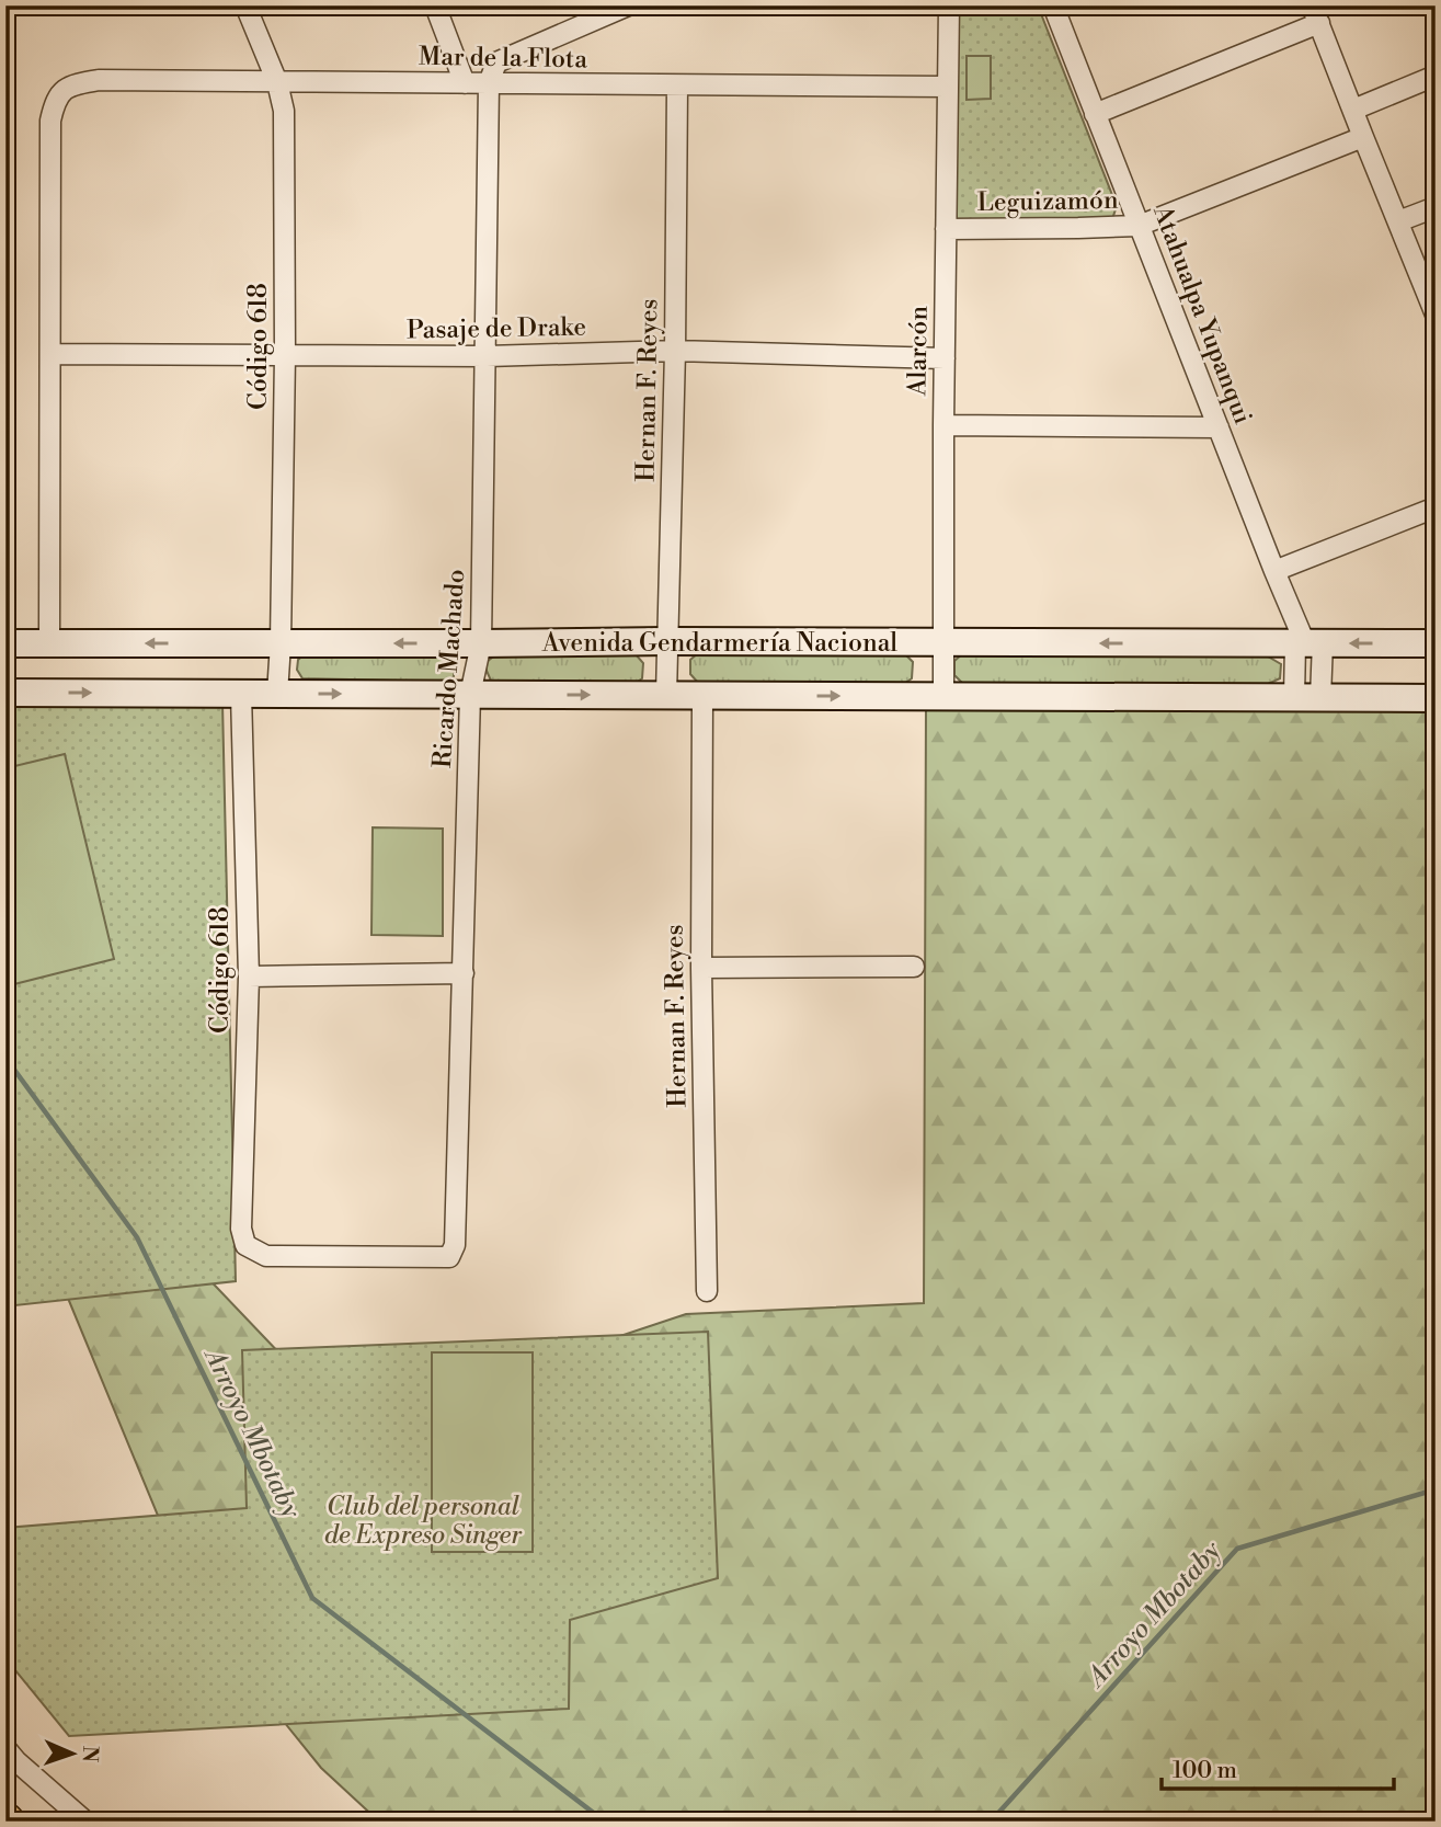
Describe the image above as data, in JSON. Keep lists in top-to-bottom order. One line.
{"streets":{"street":["Mar de la Flota","Leguizamón","Atahualpa Yupanqui","Pasaje de Drake","Código 618","Alarcón","Hernan F. Reyes","Avenida Gendarmería Nacional","Ricardo Machado"]},"crossings":[["Mar de la Flota","Pasaje de Drake"],["Mar de la Flota","Código 618"],["Mar de la Flota","Alarcón"],["Mar de la Flota","Hernan F. Reyes"],["Mar de la Flota","Ricardo Machado"],["Leguizamón","Atahualpa Yupanqui"],["Leguizamón","Alarcón"],["Atahualpa Yupanqui","Avenida Gendarmería Nacional"],["Pasaje de Drake","Código 618"],["Pasaje de Drake","Alarcón"],["Pasaje de Drake","Hernan F. Reyes"],["Pasaje de Drake","Ricardo Machado"],["Código 618","Avenida Gendarmería Nacional"],["Código 618","Ricardo Machado"],["Alarcón","Avenida Gendarmería Nacional"],["Hernan F. Reyes","Avenida Gendarmería Nacional"],["Avenida Gendarmería Nacional","Ricardo Machado"]],"water":["Arroyo Mbotaby"],"parks":["Club del personal de Expreso Singer"],"scale_bar":"100 m","north":"right"}
